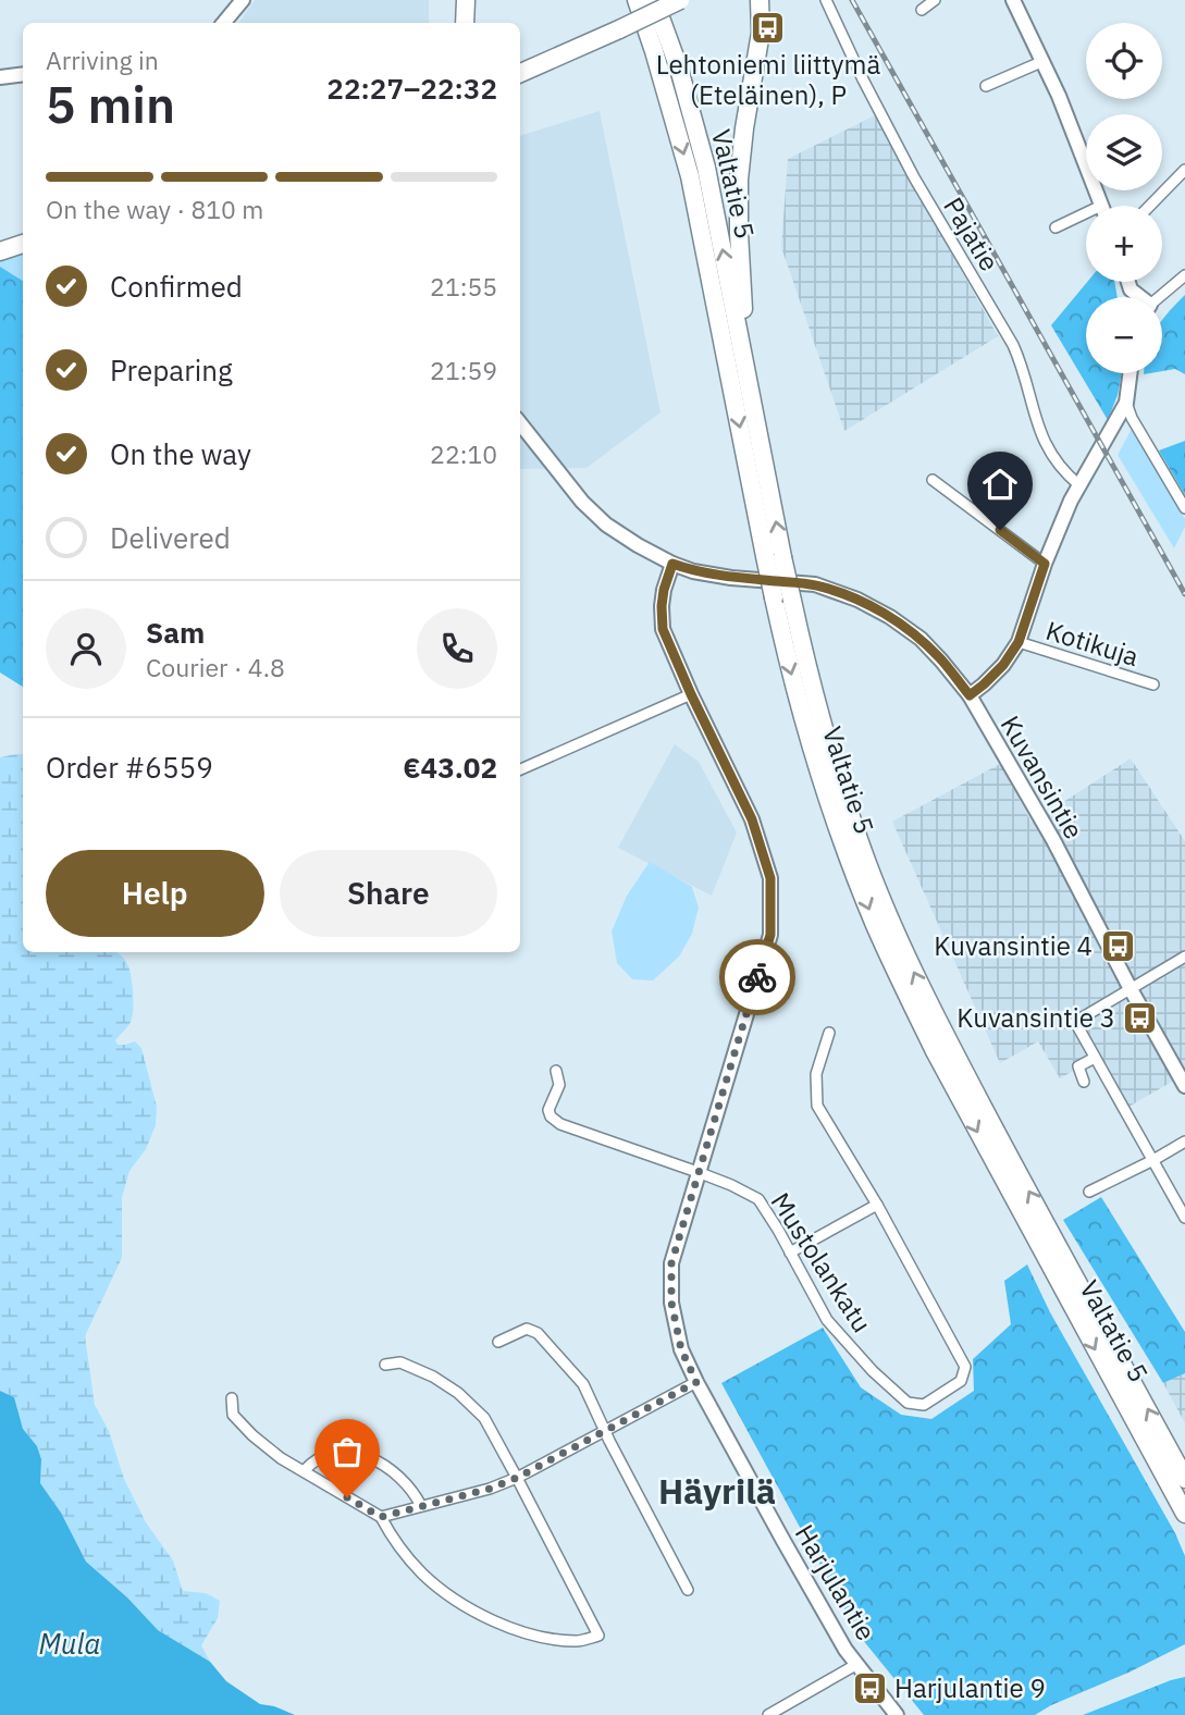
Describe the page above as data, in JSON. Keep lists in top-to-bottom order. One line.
{"streets":{"highway":["Valtatie 5"],"street":["Pajatie","Kotikuja","Kuvansintie","Mustolankatu","Harjulantie"]},"crossings":[["Kuvansintie","Harjulantie"],["Mustolankatu","Harjulantie"]],"districts":["Häyrilä"],"water":["Mula"],"places":{"bus stop":["Lehtoniemi liittymä (Eteläinen), P","Kuvansintie 4","Kuvansintie 3","Harjulantie 9"]},"page":{"map_buttons":["+","−"],"heading":["5 min","Arriving in","22:27–22:32"],"panel":["Sam","Courier · 4.8","Order #6559","€43.02"],"bar":"On the way · 810 m","list":[["Confirmed","21:55"],["Preparing","21:59"],["On the way","22:10"],"Delivered"],"buttons":["Help","Share"]}}
